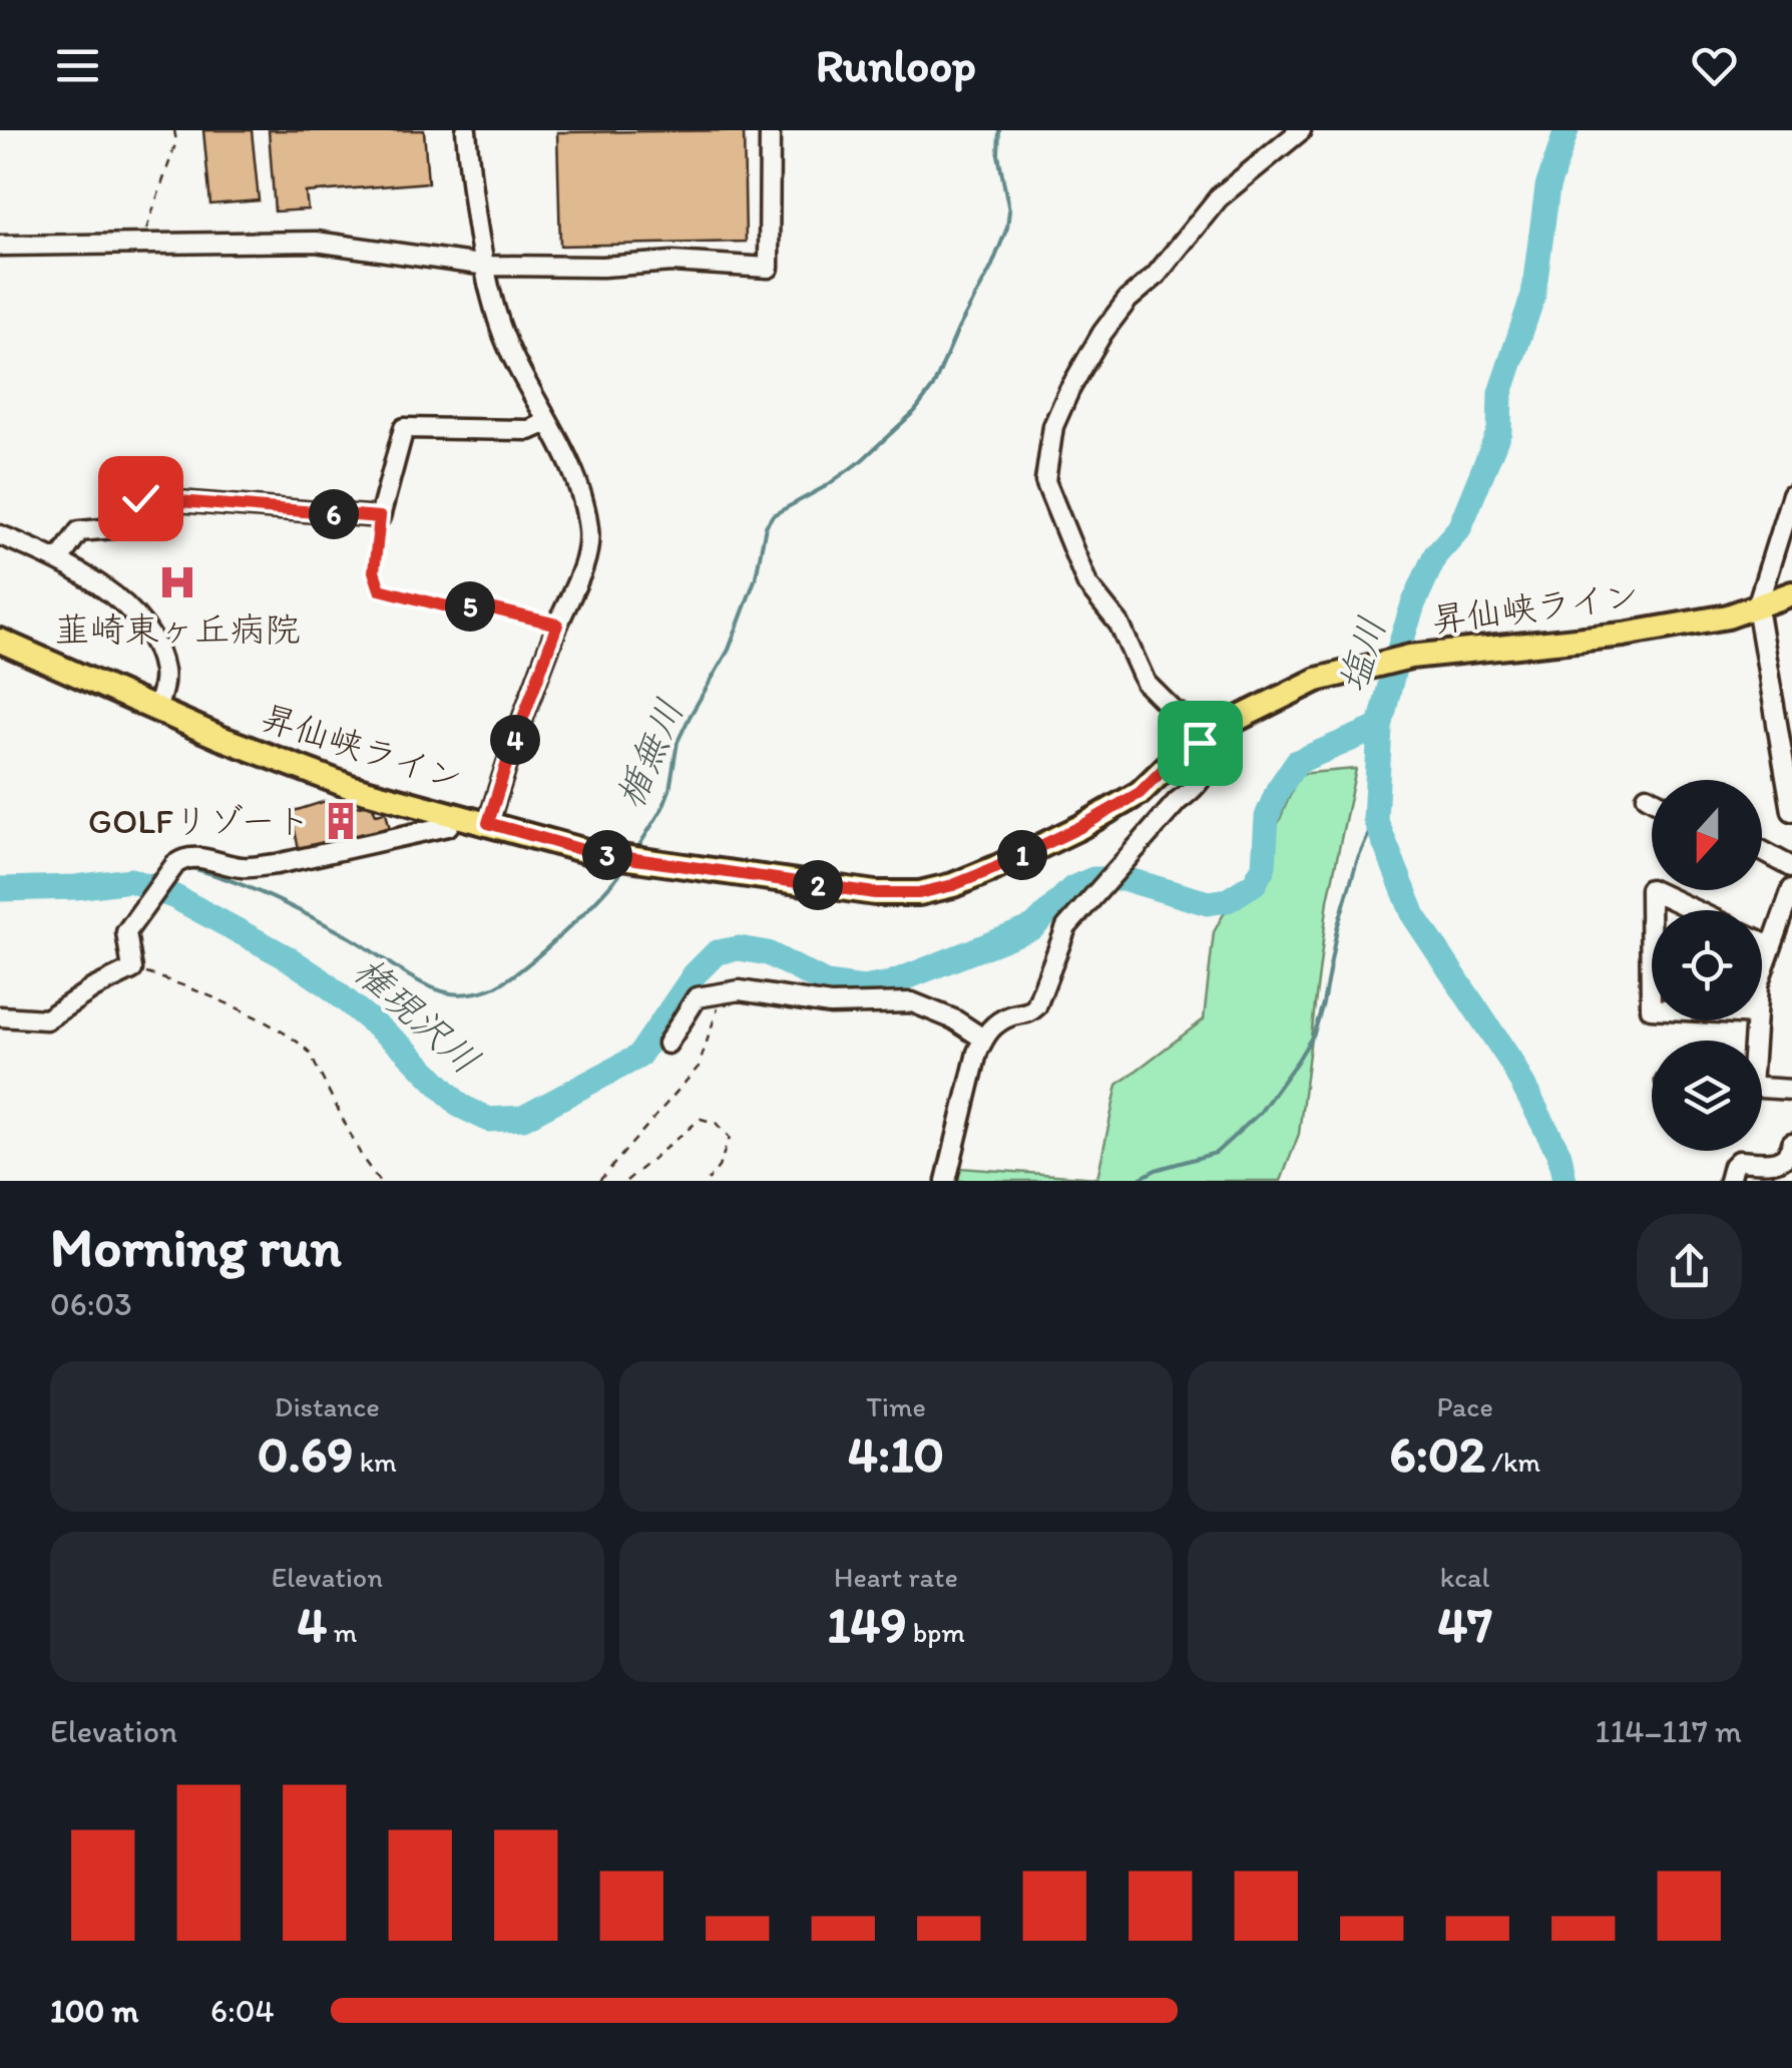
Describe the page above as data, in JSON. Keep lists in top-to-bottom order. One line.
{"streets":{"main road":["昇仙峡ライン"]},"water":["塩川","楯無川","権現沢川"],"places":{"hospital":["韮崎東ヶ丘病院"],"building":["GOLFリゾート"]},"north":"bottom","page":{"header":"Runloop","pins":["6","5","4","1","3","2"],"heading":["Morning run","06:03"],"stats":[["Distance","0.69 km"],["Time","4:10"],["Pace","6:02 /km"],["Elevation","4 m"],["Heart rate","149 bpm"],["kcal","47"]],"chart":["Elevation","114–117 m"],"list":[{"name":"100 m","note":"6:04"}]}}
